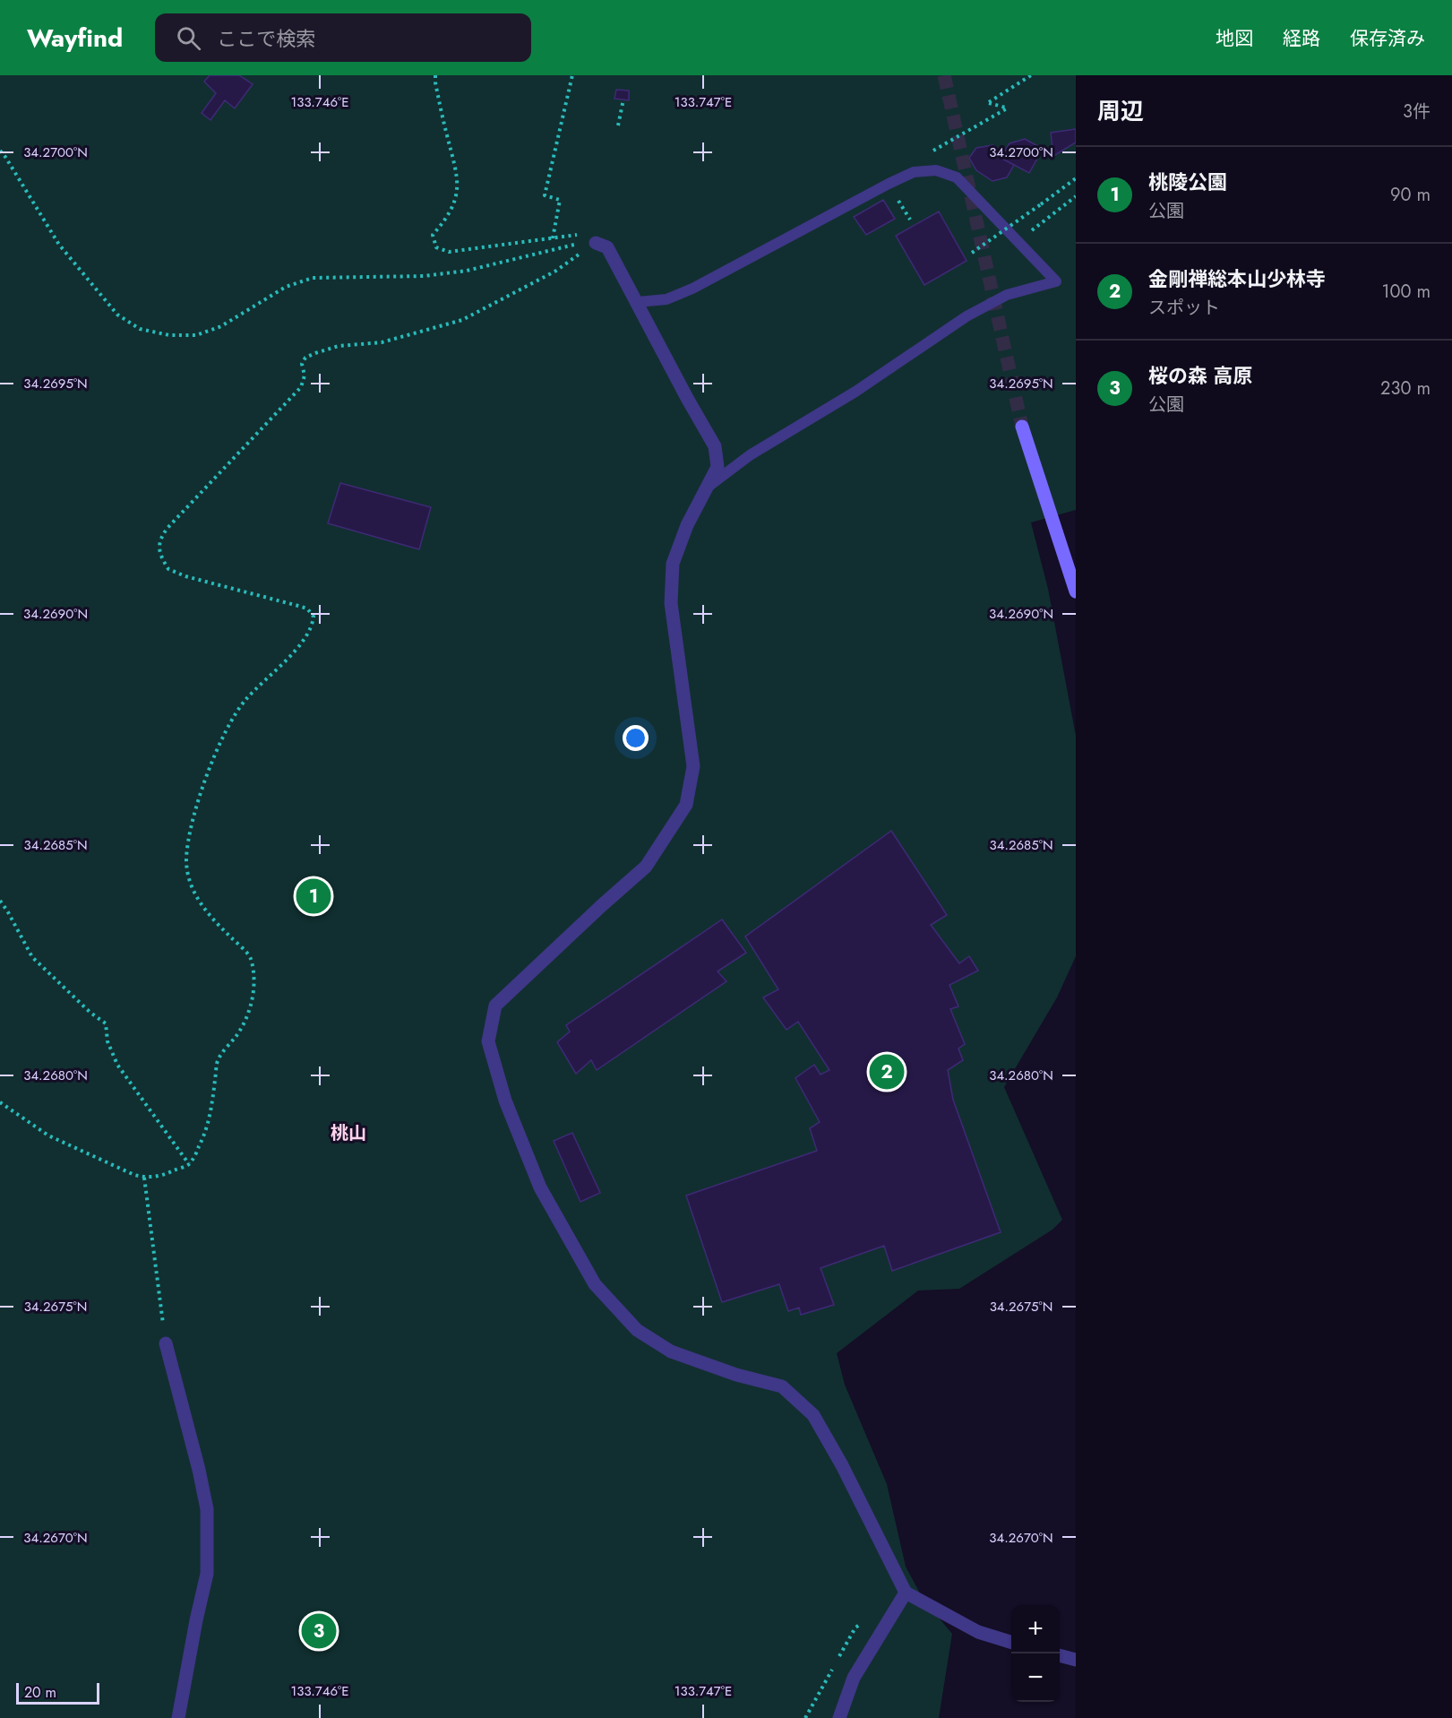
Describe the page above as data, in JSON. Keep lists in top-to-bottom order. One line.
{"districts":["桃山"],"scale_bar":"20 m","page":{"header":"Wayfind","search":"ここで検索","nav":["地図","経路","保存済み"],"heading":["周辺","3件"],"list":[{"mark":"1","name":"桃陵公園","note":"公園","value":"90 m"},{"mark":"2","name":"金剛禅総本山少林寺","note":"スポット","value":"100 m"},{"mark":"3","name":"桜の森 高原","note":"公園","value":"230 m"}],"pins":["1","2","3"],"map_buttons":["+","−"],"scale":"20 m"},"coordinates":["133.746°E","133.747°E","34.2700°N","34.2695°N","34.2690°N","34.2685°N","34.2680°N","34.2675°N","34.2670°N"]}
